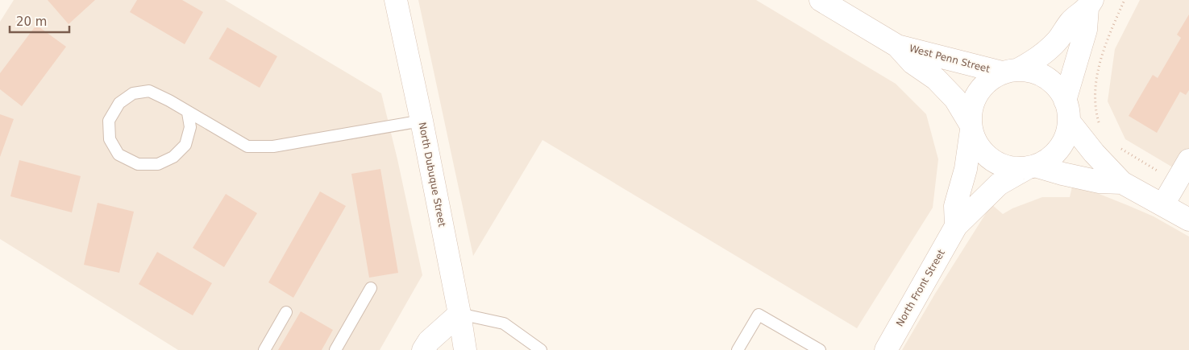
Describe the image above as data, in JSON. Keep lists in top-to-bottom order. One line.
{"streets":{"main road":["West Penn Street","North Dubuque Street","North Front Street"]},"crossings":[["West Penn Street","North Front Street"]],"scale_bar":"20 m"}
